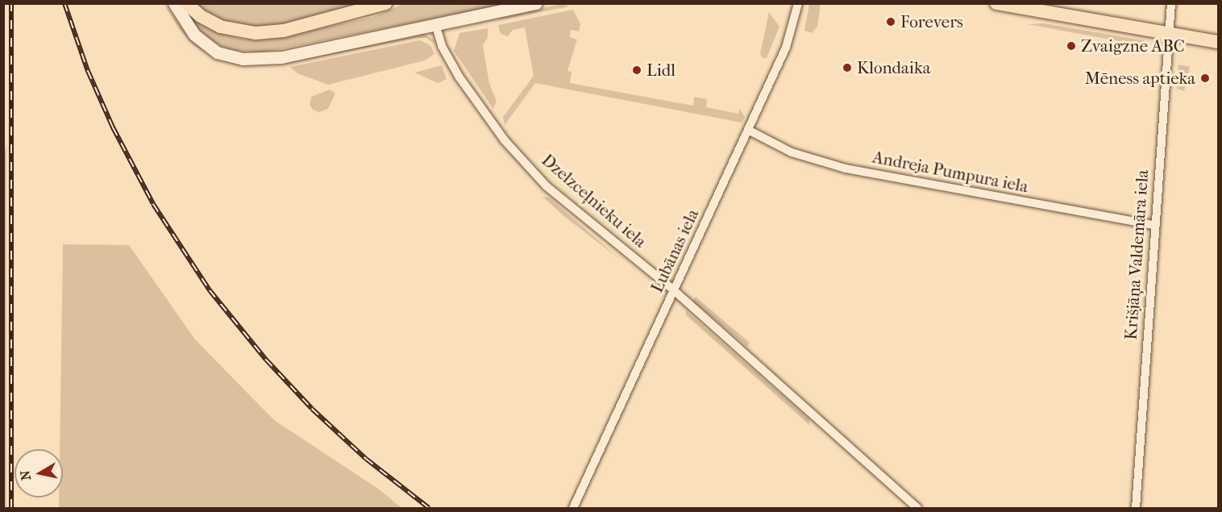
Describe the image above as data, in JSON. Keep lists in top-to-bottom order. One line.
{"streets":{"street":["Andreja Pumpura iela","Dzelzceļnieku iela","Lubānas iela","Krišjāņa Valdemāra iela"]},"crossings":[["Andreja Pumpura iela","Lubānas iela"],["Andreja Pumpura iela","Krišjāņa Valdemāra iela"],["Dzelzceļnieku iela","Lubānas iela"]],"places":["Forevers","Zvaigzne ABC","Klondaika","Lidl","Mēness aptieka"],"north":"left"}
